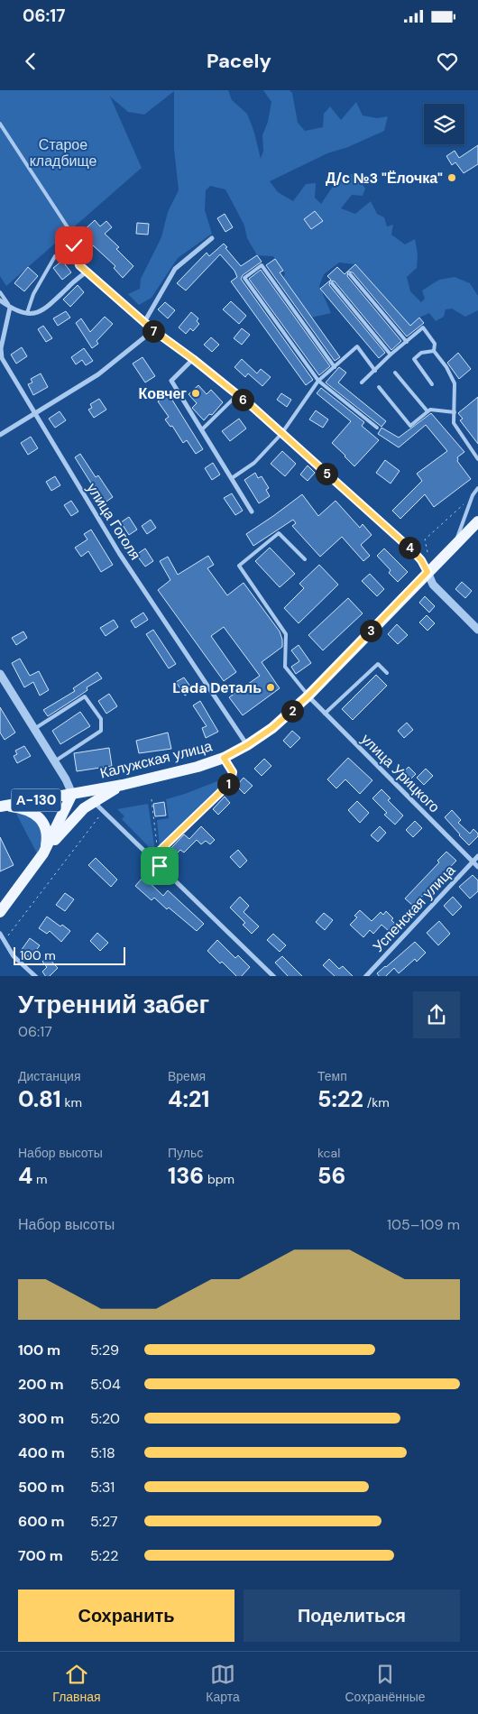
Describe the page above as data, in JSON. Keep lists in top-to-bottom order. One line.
{"streets":{"main road":["Калужская улица","А-130"],"street":["улица Гоголя","улица Урицкого","Успенская улица"]},"crossings":[["улица Гоголя","Калужская улица"],["Калужская улица","улица Урицкого"],["Калужская улица","А-130"],["улица Урицкого","Успенская улица"]],"parks":["Старое кладбище"],"places":["Д/с №3 \"Ёлочка\"","Ковчег","Lada Dеталь"],"scale_bar":"100 m","page":{"status":"06:17","header":"Pacely","pins":["7","6","5","4","3","2","1"],"scale":"100 m","heading":["Утренний забег","06:17"],"stats":[["Дистанция","0.81 km"],["Время","4:21"],["Темп","5:22 /km"],["Набор высоты","4 m"],["Пульс","136 bpm"],["kcal","56"]],"chart":["Набор высоты","105–109 m"],"list":[{"name":"100 m","note":"5:29"},{"name":"200 m","note":"5:04"},{"name":"300 m","note":"5:20"},{"name":"400 m","note":"5:18"},{"name":"500 m","note":"5:31"},{"name":"600 m","note":"5:27"},{"name":"700 m","note":"5:22"}],"buttons":["Сохранить","Поделиться"],"tabs":["Главная","Карта","Сохранённые"]}}
